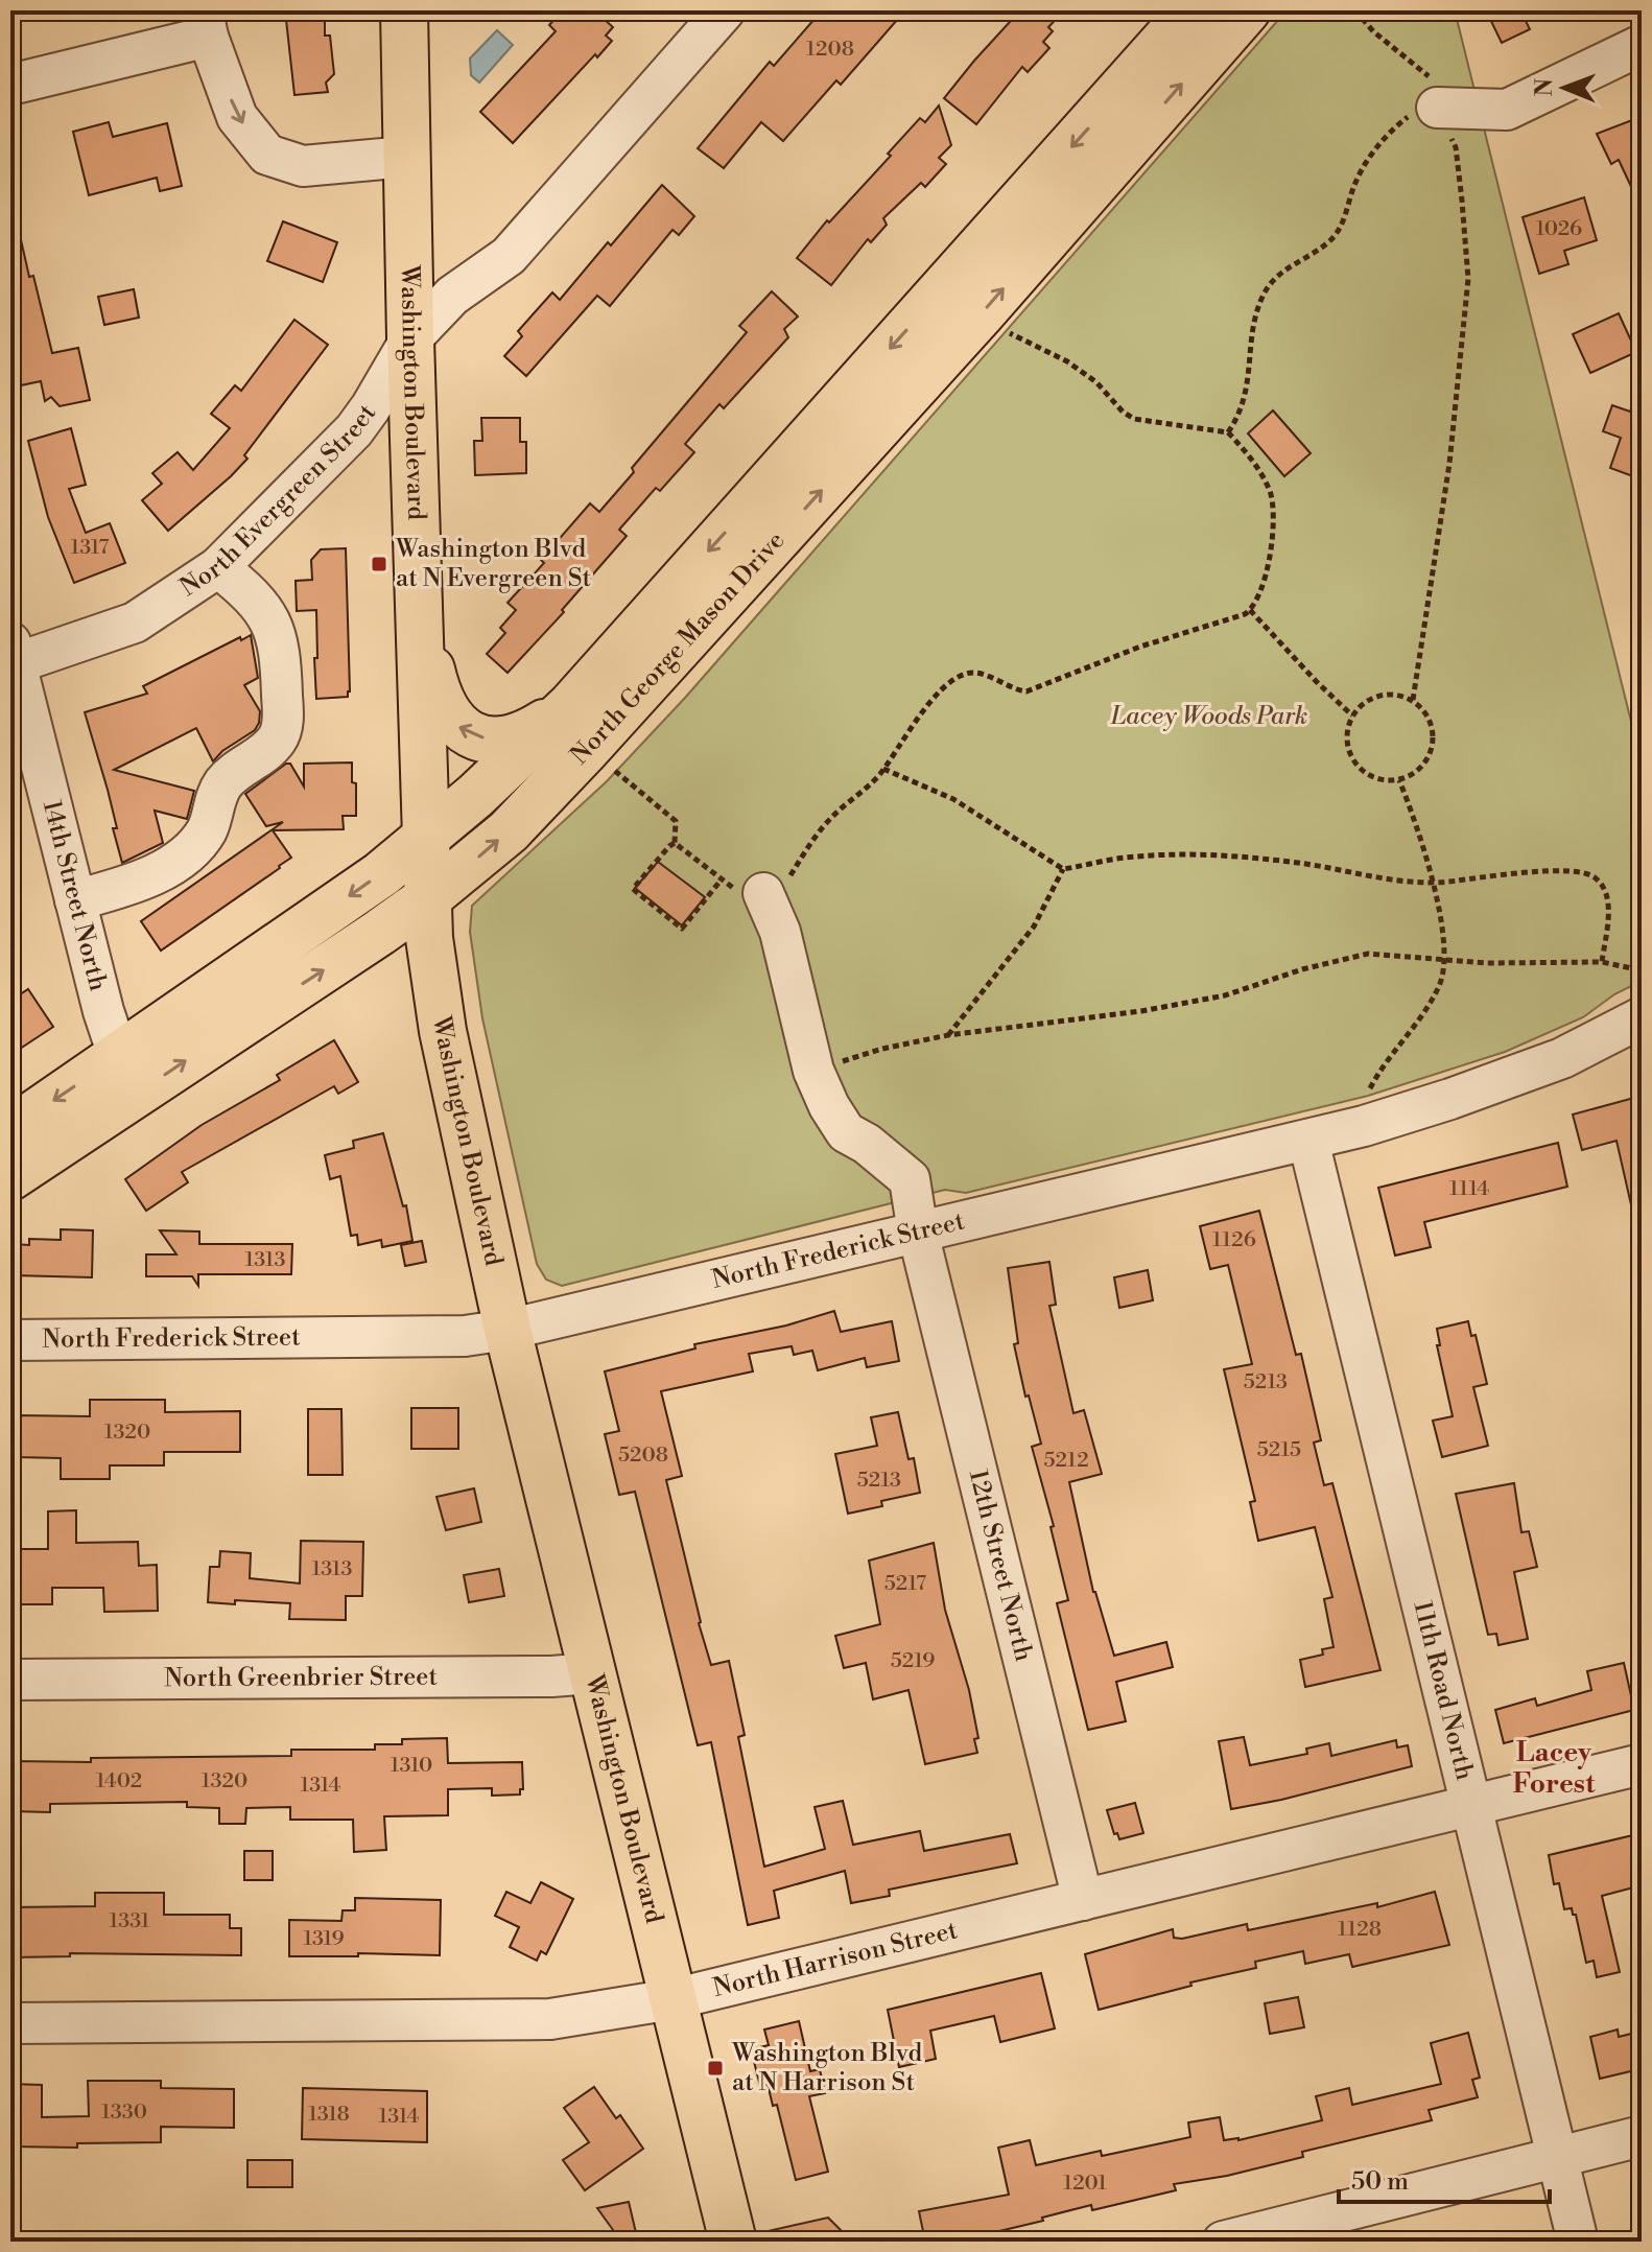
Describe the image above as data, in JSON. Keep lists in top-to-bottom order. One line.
{"streets":{"main road":["Washington Boulevard","North George Mason Drive"],"street":["North Evergreen Street","14th Street North","North Frederick Street","12th Street North","North Greenbrier Street","11th Road North","North Harrison Street"]},"crossings":[["Washington Boulevard","North Evergreen Street"],["Washington Boulevard","North George Mason Drive"],["Washington Boulevard","North Frederick Street"],["Washington Boulevard","North Greenbrier Street"],["Washington Boulevard","North Harrison Street"],["North Evergreen Street","14th Street North"],["North George Mason Drive","14th Street North"],["North Frederick Street","12th Street North"],["North Frederick Street","11th Road North"],["12th Street North","North Harrison Street"],["11th Road North","North Harrison Street"]],"districts":["Lacey Forest"],"parks":["Lacey Woods Park"],"places":{"transit":["Washington Blvd at N Evergreen St","Washington Blvd at N Harrison St"]},"house_numbers":["1208","1026","1317","1114","1126","1313","5213","1320","5215","5208","5212","5213","1313","5217","5219","1310","1402","1320","1314","1331","1128","1319","1330","1318","1314","1201"],"scale_bar":"50 m","north":"left"}
